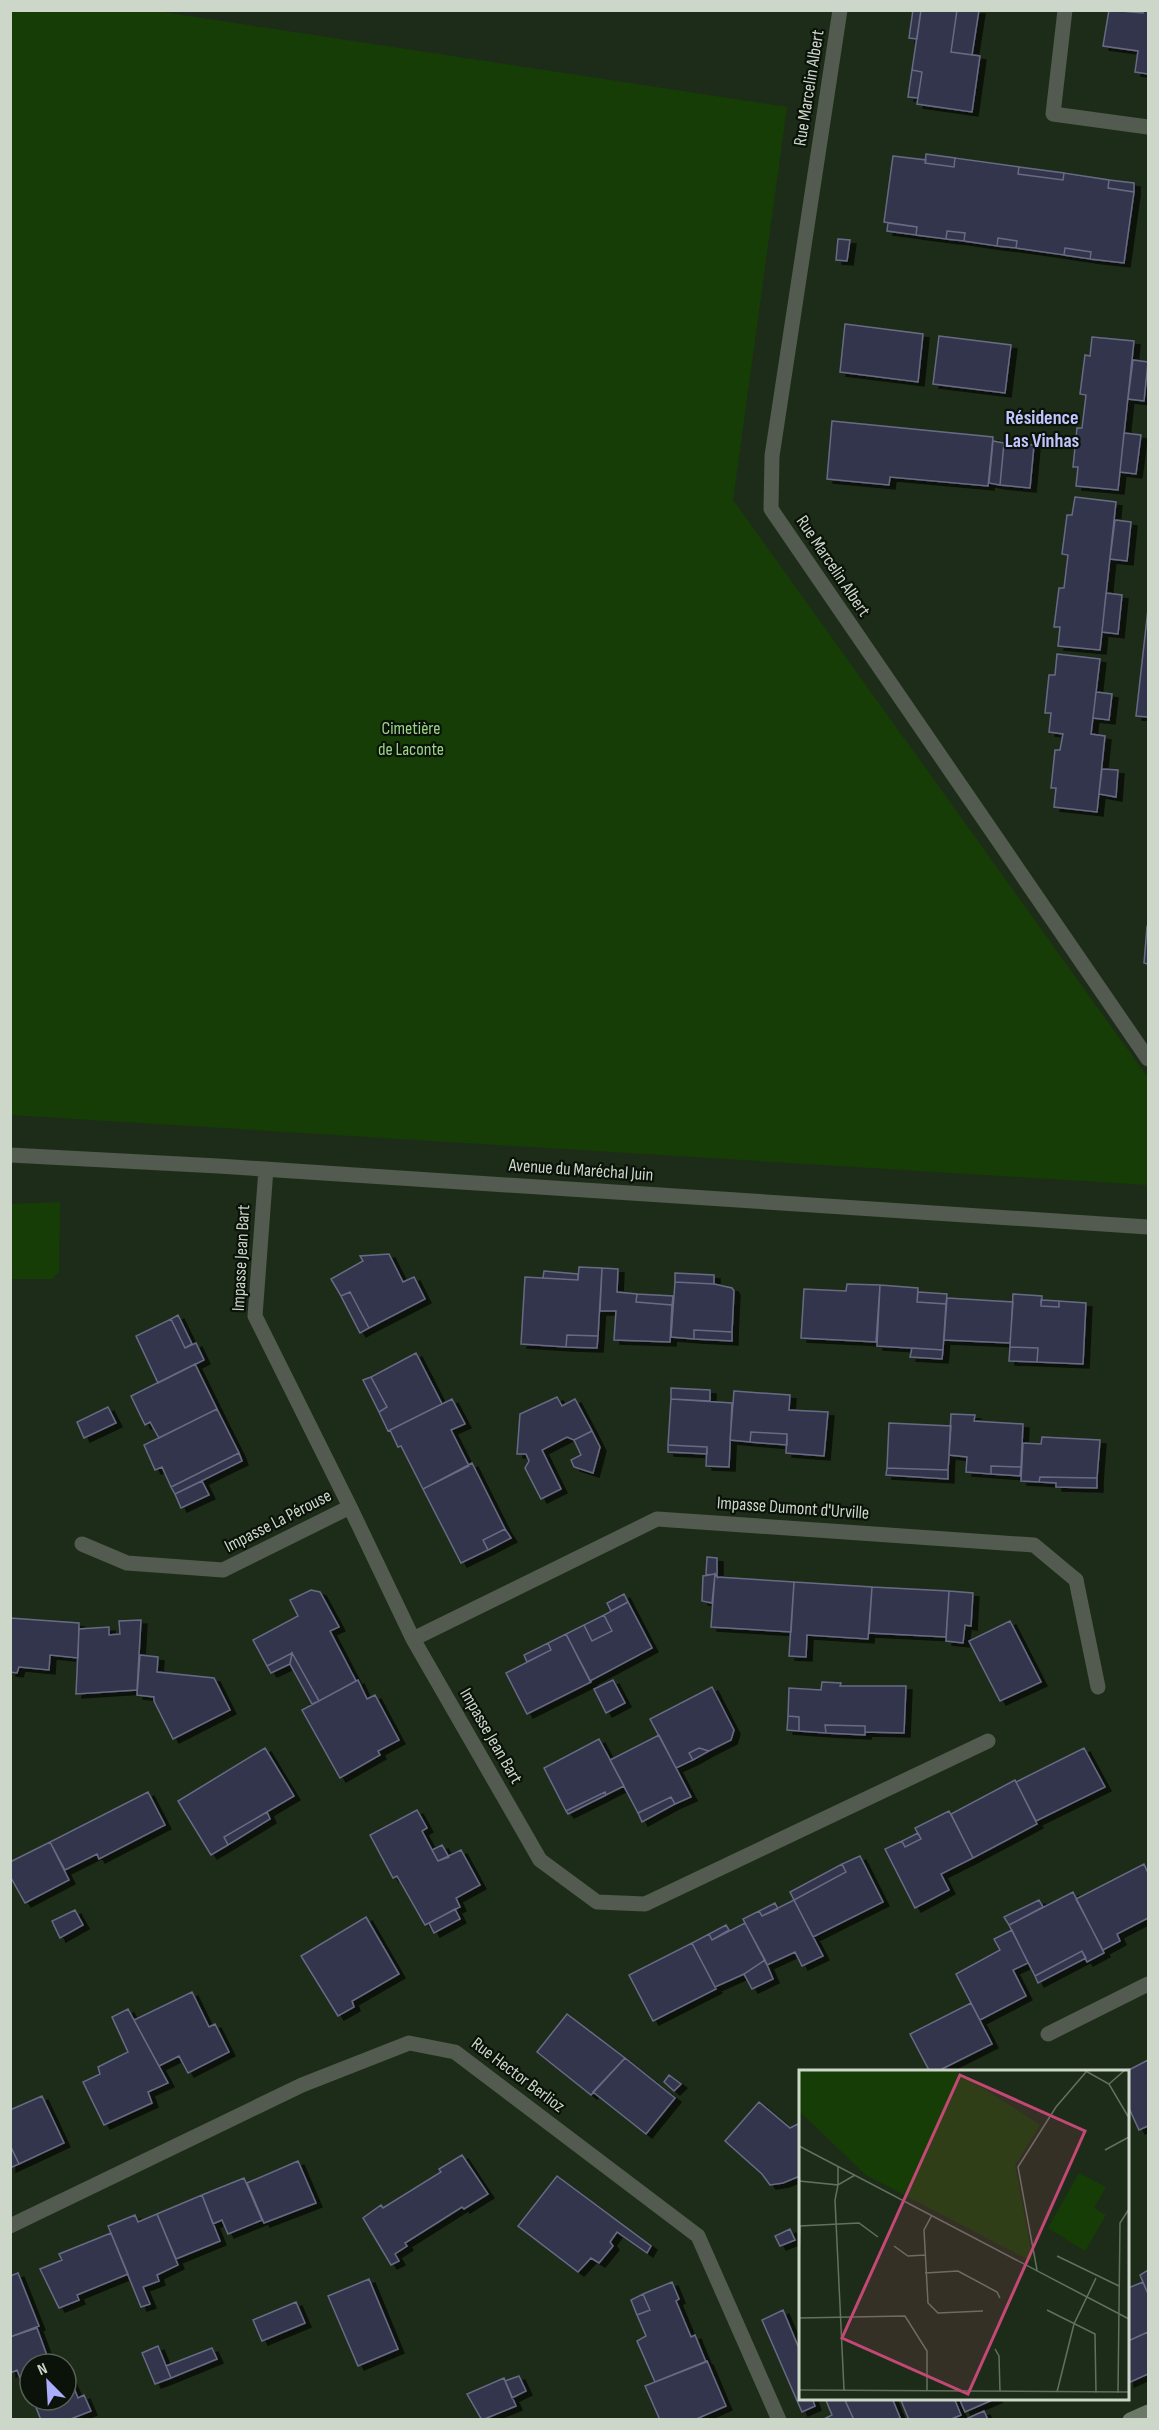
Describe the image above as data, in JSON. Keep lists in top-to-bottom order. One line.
{"streets":{"street":["Rue Marcelin Albert","Avenue du Maréchal Juin","Impasse Jean Bart","Impasse Dumont d'Urville","Impasse La Pérouse","Rue Hector Berlioz"]},"crossings":[["Avenue du Maréchal Juin","Impasse Jean Bart"],["Impasse Jean Bart","Impasse Dumont d'Urville"],["Impasse Jean Bart","Impasse La Pérouse"]],"districts":["Résidence Las Vinhas"],"parks":["Cimetière de Laconte"],"north":"top left"}
